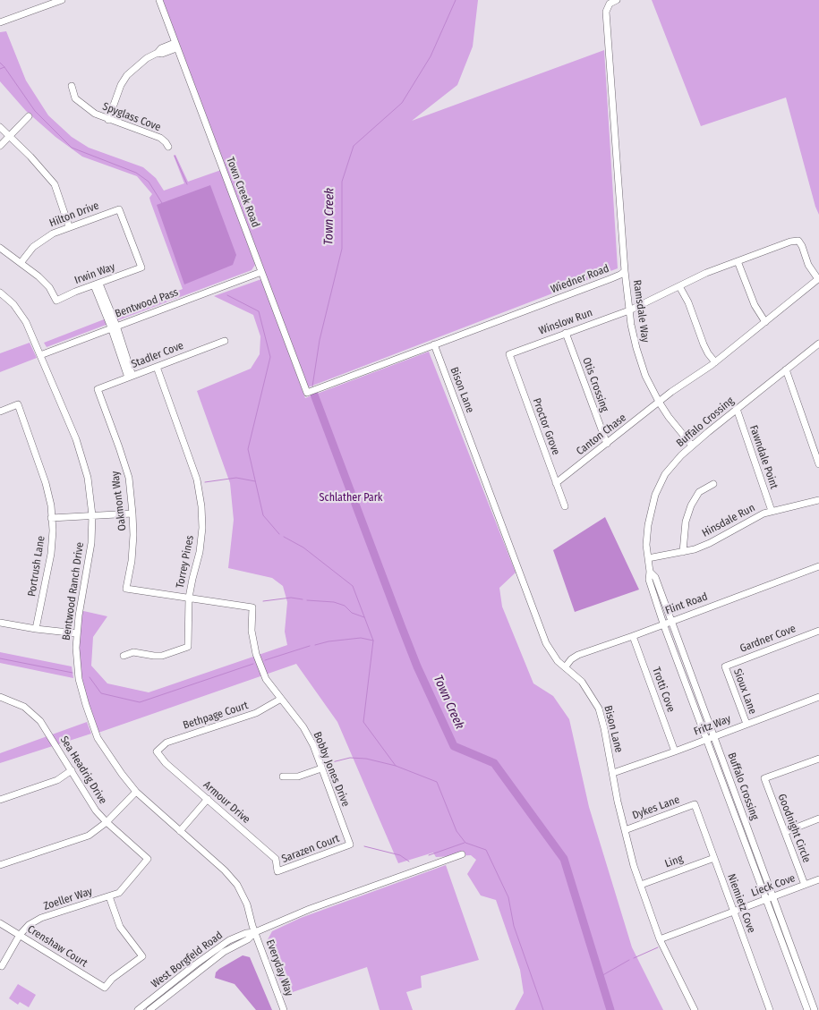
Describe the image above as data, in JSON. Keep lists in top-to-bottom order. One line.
{"streets":{"street":["Spyglass Cove","Town Creek Road","Hilton Drive","Irwin Way","Wiedner Road","Bentwood Pass","Ramsdale Way","Winslow Run","Stadler Cove","Otis Crossing","Bison Lane","Buffalo Crossing","Proctor Grove","Canton Chase","Fawndale Point","Oakmont Way","Hinsdale Run","Torrey Pines","Portrush Lane","Bentwood Ranch Drive","Flint Road","Gardner Cove","Trotti Cove","Sioux Lane","Bethpage Court","Fritz Way","Bobby Jones Drive","Sea Headrig Drive","Armour Drive","Dykes Lane","Goodnight Circle","Sarazen Court","Ling","Lieck Cove","Zoeller Way","Niemietz Cove","Crenshaw Court","West Borgfeld Road","Everyday Way"]},"crossings":[["Town Creek Road","Wiedner Road"],["Town Creek Road","Bentwood Pass"],["Hilton Drive","Irwin Way"],["Wiedner Road","Ramsdale Way"],["Wiedner Road","Bison Lane"],["Bentwood Pass","Bentwood Ranch Drive"],["Ramsdale Way","Winslow Run"],["Ramsdale Way","Buffalo Crossing"],["Ramsdale Way","Canton Chase"],["Winslow Run","Otis Crossing"],["Winslow Run","Proctor Grove"],["Winslow Run","Canton Chase"],["Stadler Cove","Oakmont Way"],["Stadler Cove","Torrey Pines"],["Otis Crossing","Canton Chase"],["Bison Lane","Flint Road"],["Bison Lane","Fritz Way"],["Bison Lane","Dykes Lane"],["Bison Lane","Ling"],["Bison Lane","Lieck Cove"],["Buffalo Crossing","Fawndale Point"],["Buffalo Crossing","Hinsdale Run"],["Buffalo Crossing","Flint Road"],["Buffalo Crossing","Fritz Way"],["Buffalo Crossing","Lieck Cove"],["Proctor Grove","Canton Chase"],["Fawndale Point","Hinsdale Run"],["Oakmont Way","Torrey Pines"],["Oakmont Way","Bobby Jones Drive"],["Torrey Pines","Bobby Jones Drive"],["Bentwood Ranch Drive","West Borgfeld Road"],["Bentwood Ranch Drive","Everyday Way"],["Flint Road","Trotti Cove"],["Gardner Cove","Sioux Lane"],["Trotti Cove","Fritz Way"],["Sioux Lane","Fritz Way"],["Bethpage Court","Bobby Jones Drive"],["Bethpage Court","Armour Drive"],["Bobby Jones Drive","Sarazen Court"],["Sea Headrig Drive","Zoeller Way"],["Armour Drive","Sarazen Court"],["Dykes Lane","Niemietz Cove"],["Goodnight Circle","Lieck Cove"],["Ling","Niemietz Cove"],["Lieck Cove","Niemietz Cove"],["Zoeller Way","Crenshaw Court"],["West Borgfeld Road","Everyday Way"]],"water":["Town Creek"],"parks":["Schlather Park"]}
